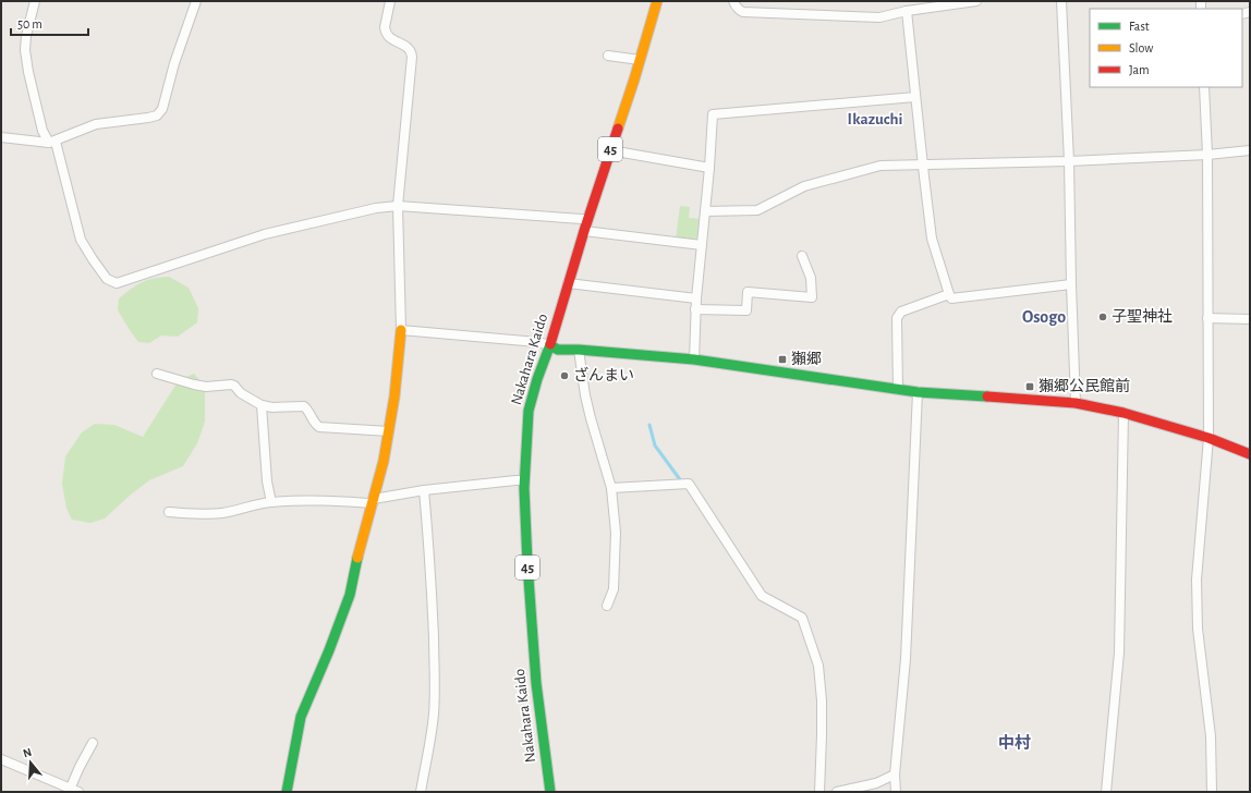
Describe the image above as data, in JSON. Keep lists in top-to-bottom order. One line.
{"streets":{"street":["45","Nakahara Kaido"]},"districts":["Ikazuchi","Osogo","中村"],"places":{"other":["子聖神社","ざんまい"],"transit":["獺郷","獺郷公民館前"]},"legend":["Fast","Slow","Jam"],"scale_bar":"50 m","north":"top"}
